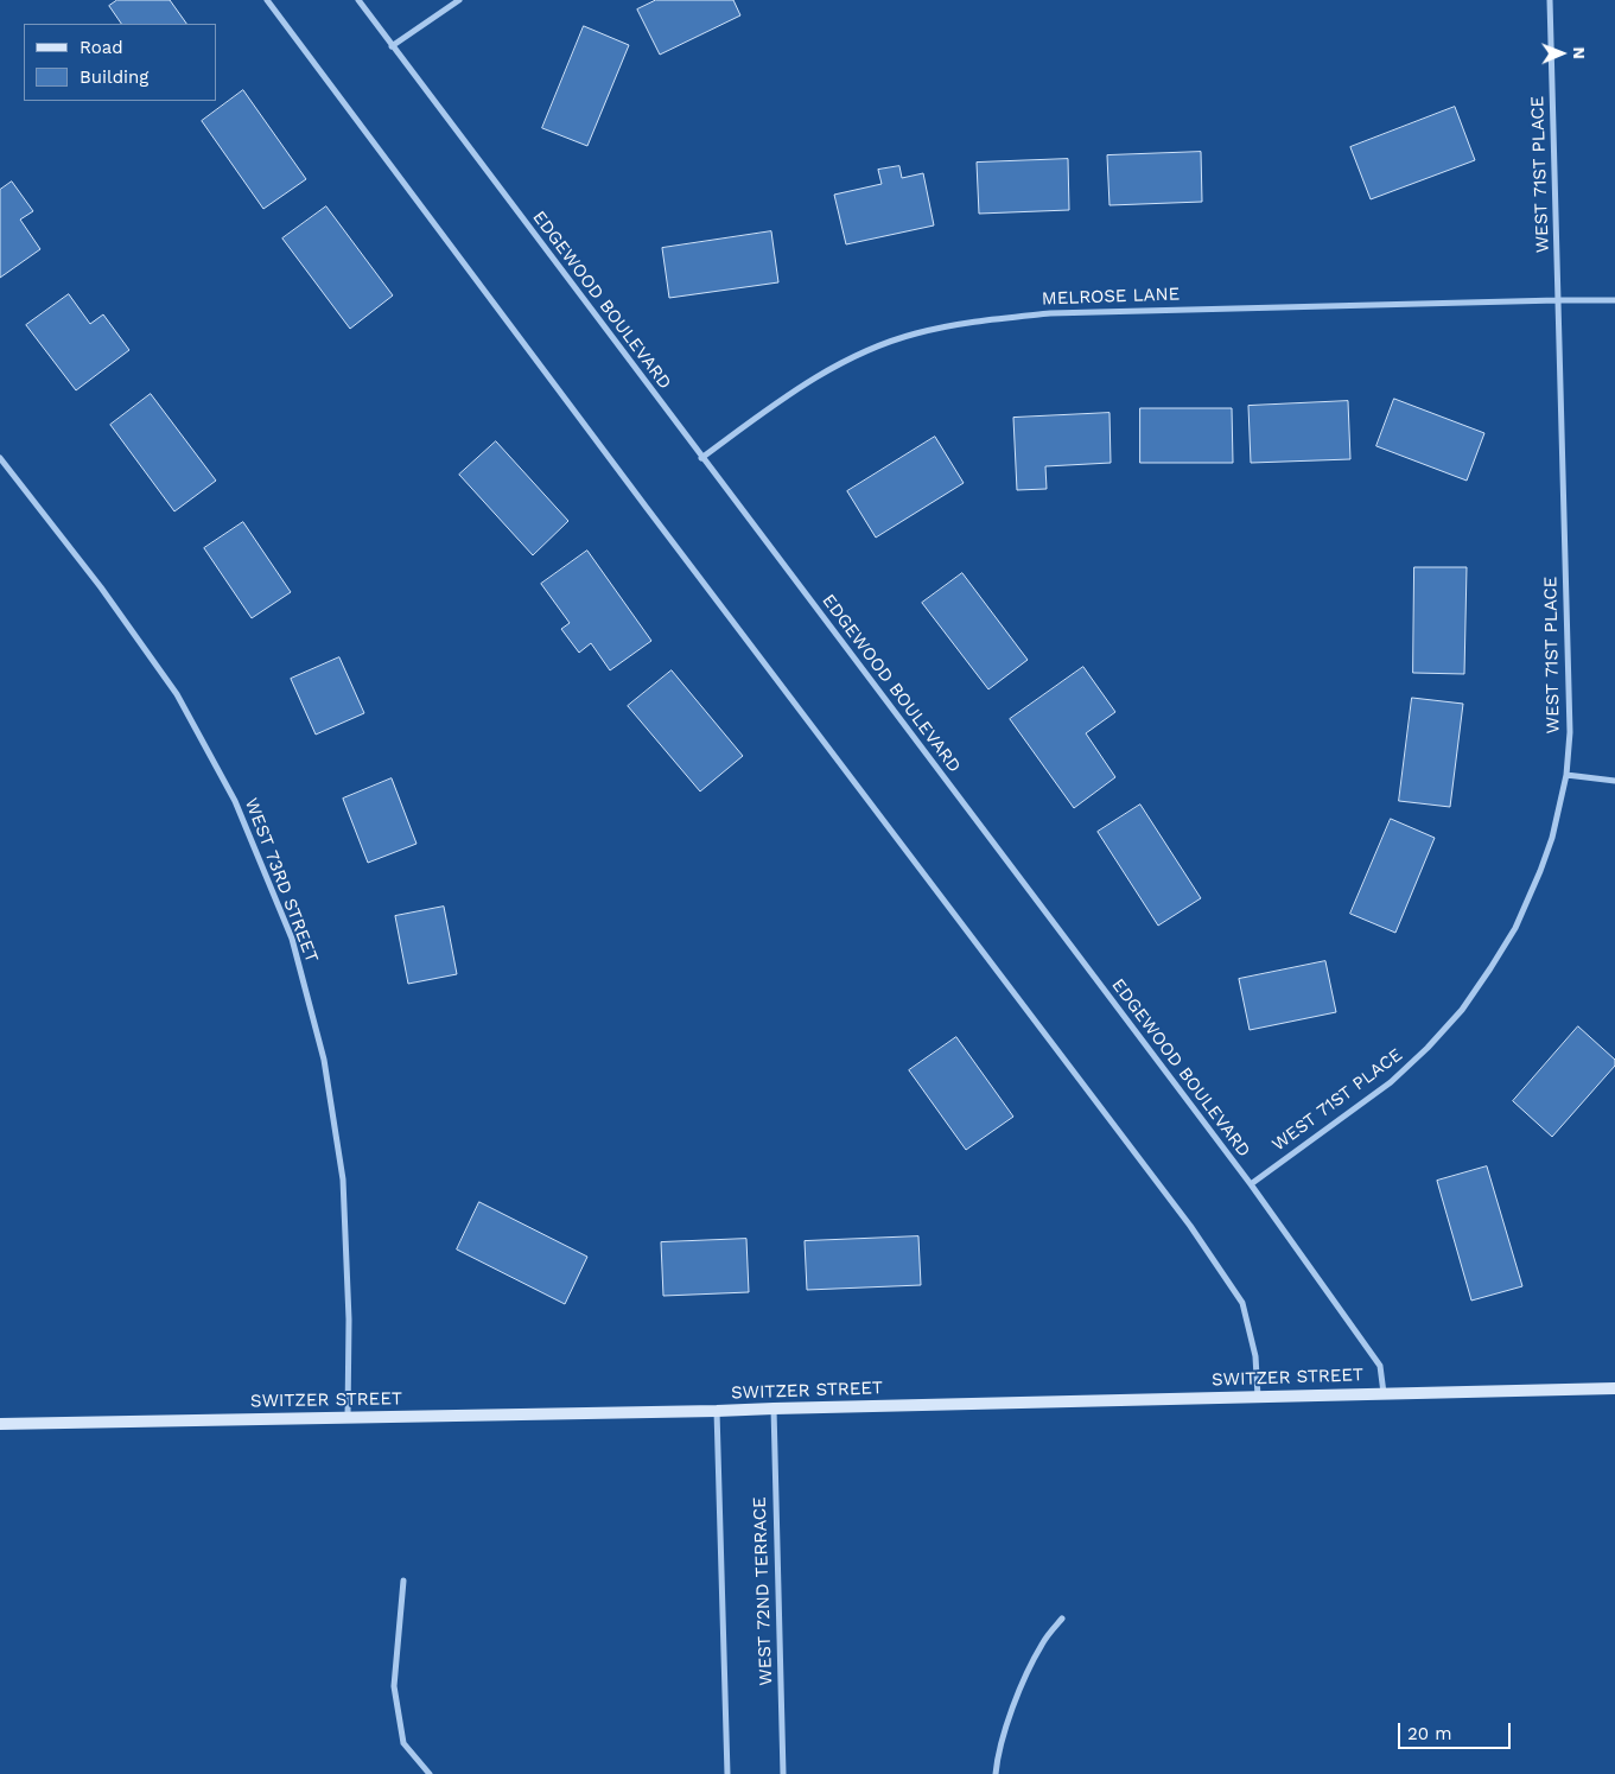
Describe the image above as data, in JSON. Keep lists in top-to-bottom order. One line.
{"streets":{"street":["WEST 71ST PLACE","MELROSE LANE","EDGEWOOD BOULEVARD","WEST 73RD STREET","SWITZER STREET","WEST 72ND TERRACE"]},"crossings":[["WEST 71ST PLACE","MELROSE LANE"],["WEST 71ST PLACE","EDGEWOOD BOULEVARD"],["MELROSE LANE","EDGEWOOD BOULEVARD"],["EDGEWOOD BOULEVARD","SWITZER STREET"],["WEST 73RD STREET","SWITZER STREET"],["SWITZER STREET","WEST 72ND TERRACE"]],"legend":["Road","Building"],"scale_bar":"20 m","north":"right"}
